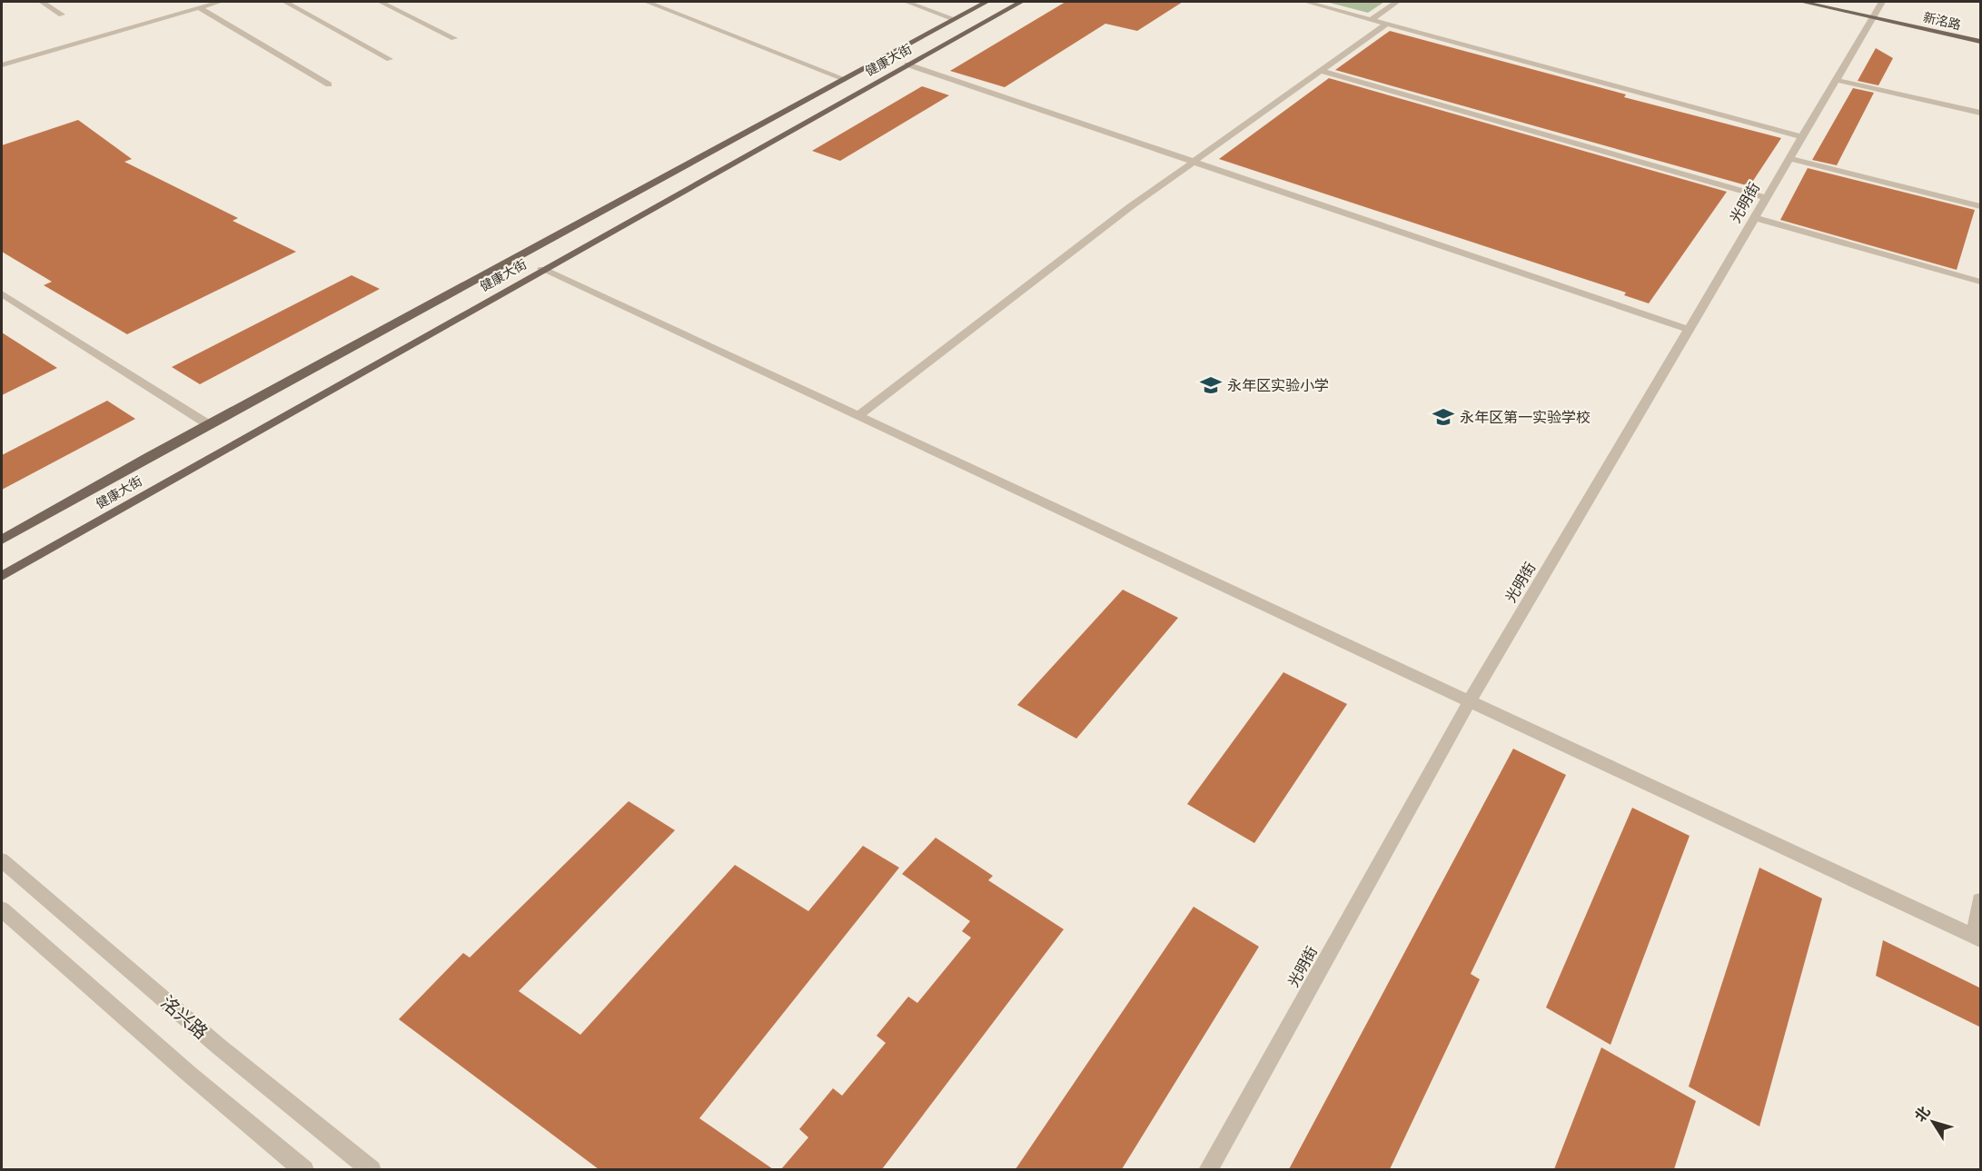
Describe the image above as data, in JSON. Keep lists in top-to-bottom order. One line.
{"streets":{"main road":["新洺路","健康大街"],"street":["光明街","洺兴路"]},"crossings":[["新洺路","光明街"]],"places":{"school or university":["永年区实验小学","永年区第一实验学校"]},"north":"top left"}
